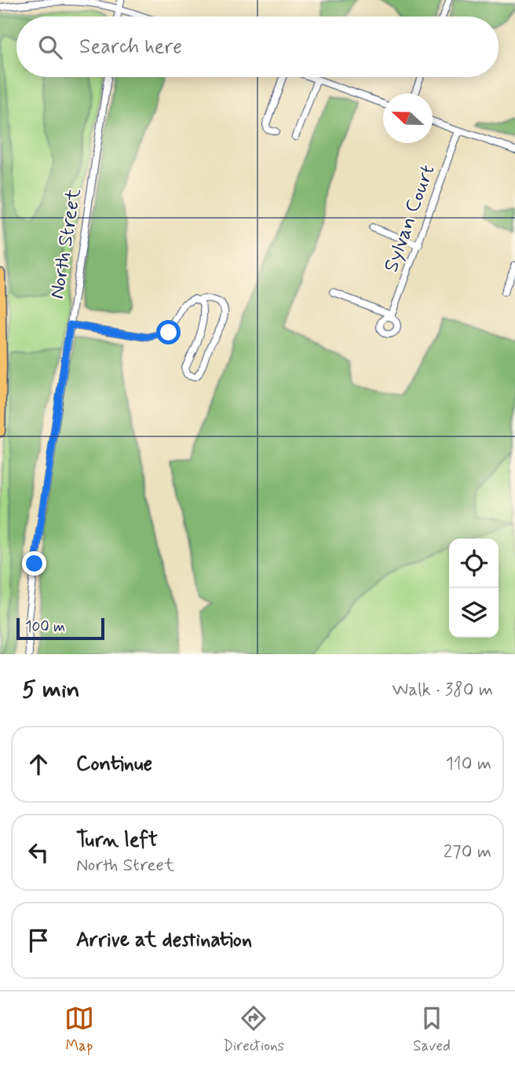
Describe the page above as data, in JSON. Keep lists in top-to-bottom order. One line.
{"streets":{"street":["Sylvan Court","North Street"]},"scale_bar":"100 m","north":"left","page":{"search":"Search here","scale":"100 m","heading":["5 min","Walk · 380 m"],"list":[["Continue","110 m"],["Turn left","North Street","270 m"],"Arrive at destination"],"nav":["Map","Directions","Saved"]}}
